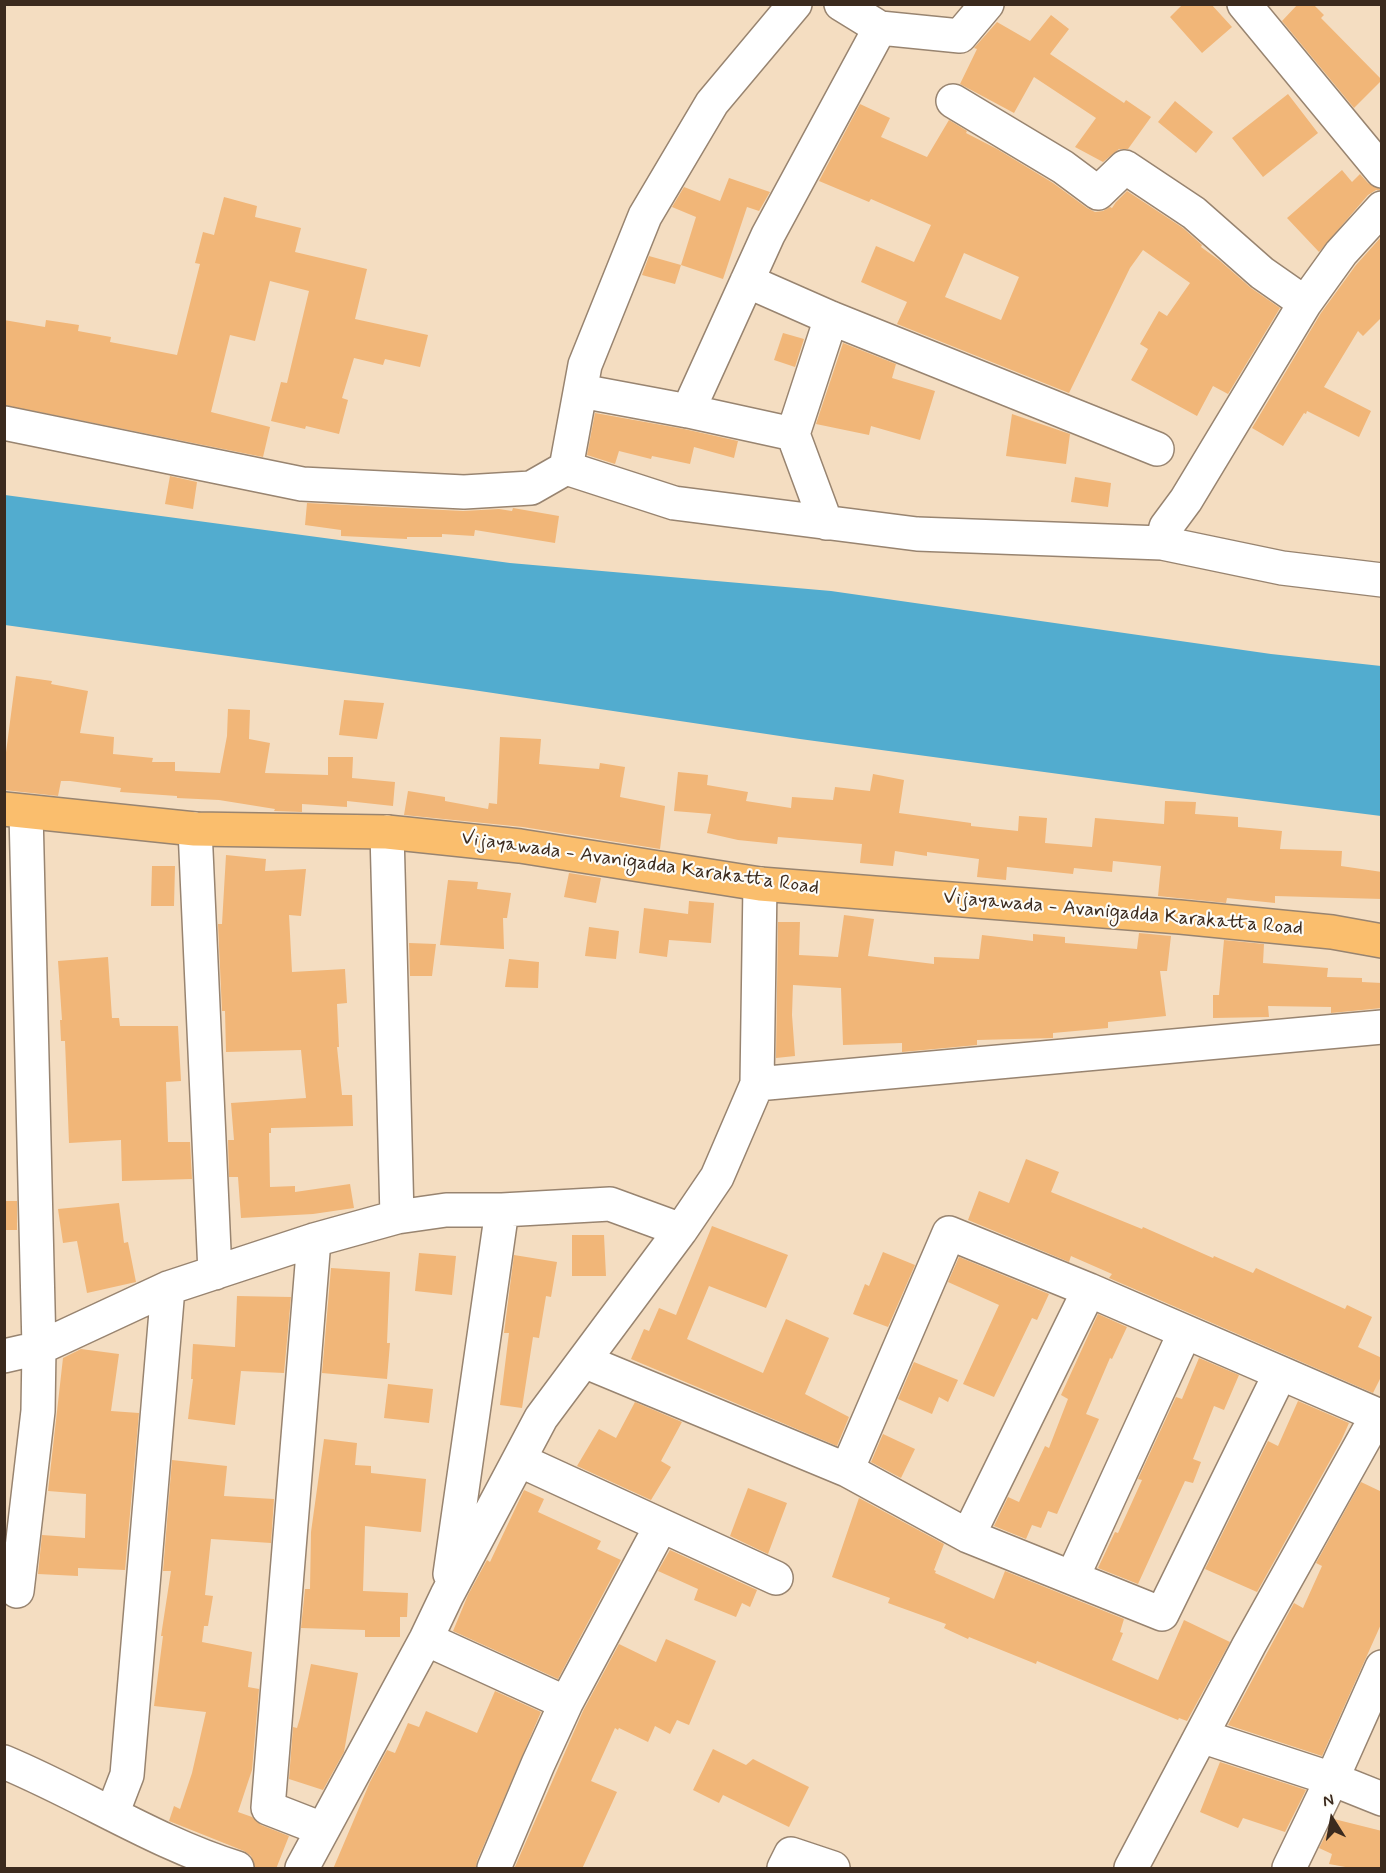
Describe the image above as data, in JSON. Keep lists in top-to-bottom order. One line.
{"streets":{"main road":["Vijayawada - Avanigadda Karakatta Road"]},"north":"top"}
